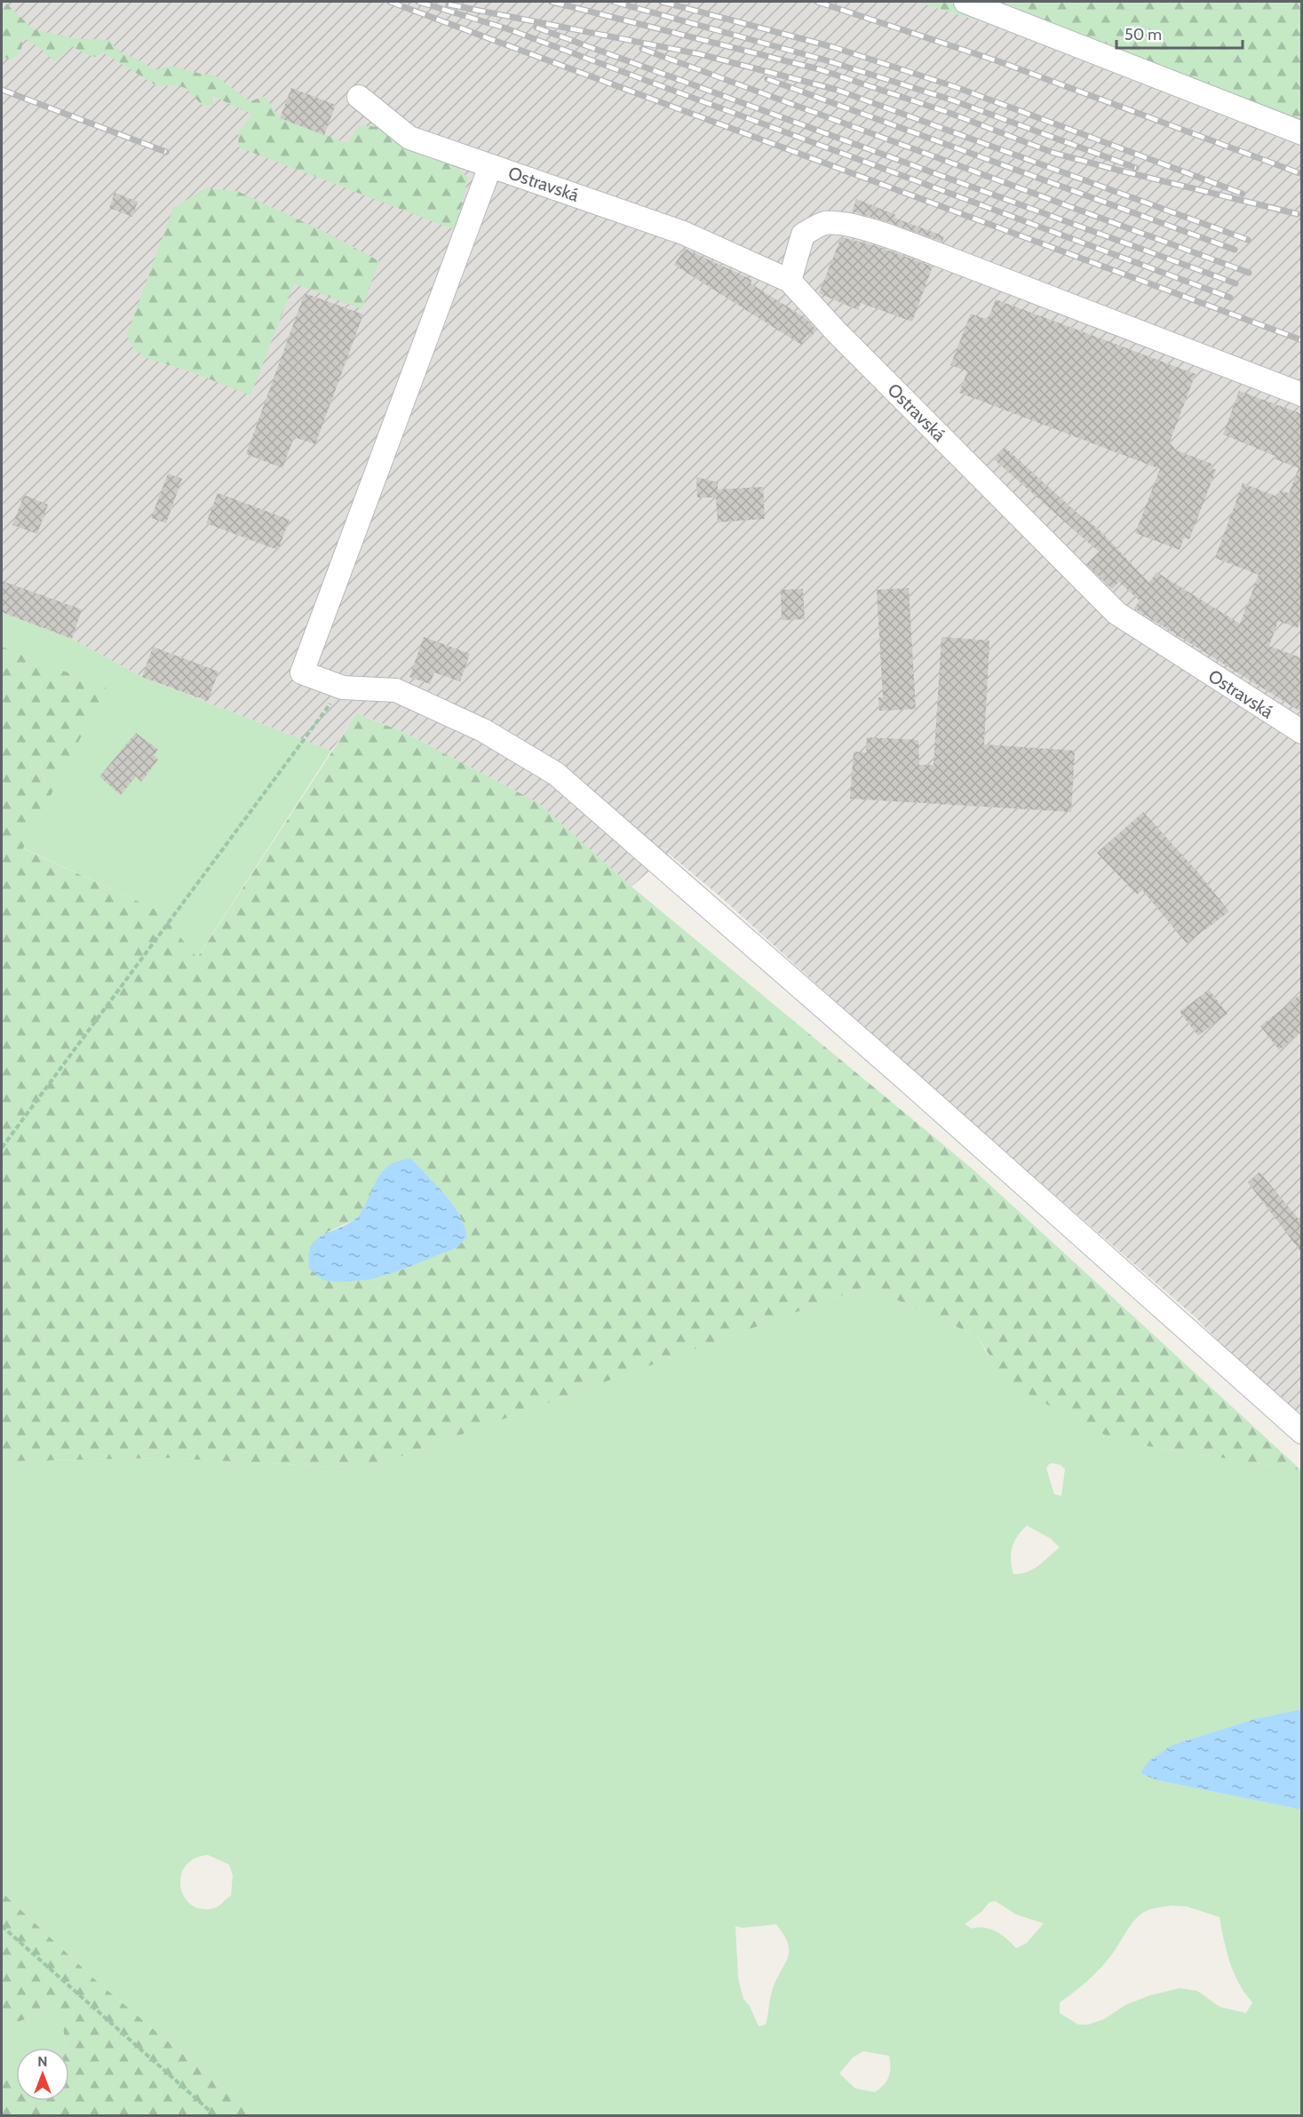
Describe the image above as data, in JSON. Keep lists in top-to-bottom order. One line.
{"streets":{"street":["Ostravská"]},"scale_bar":"50 m","north":"top"}
